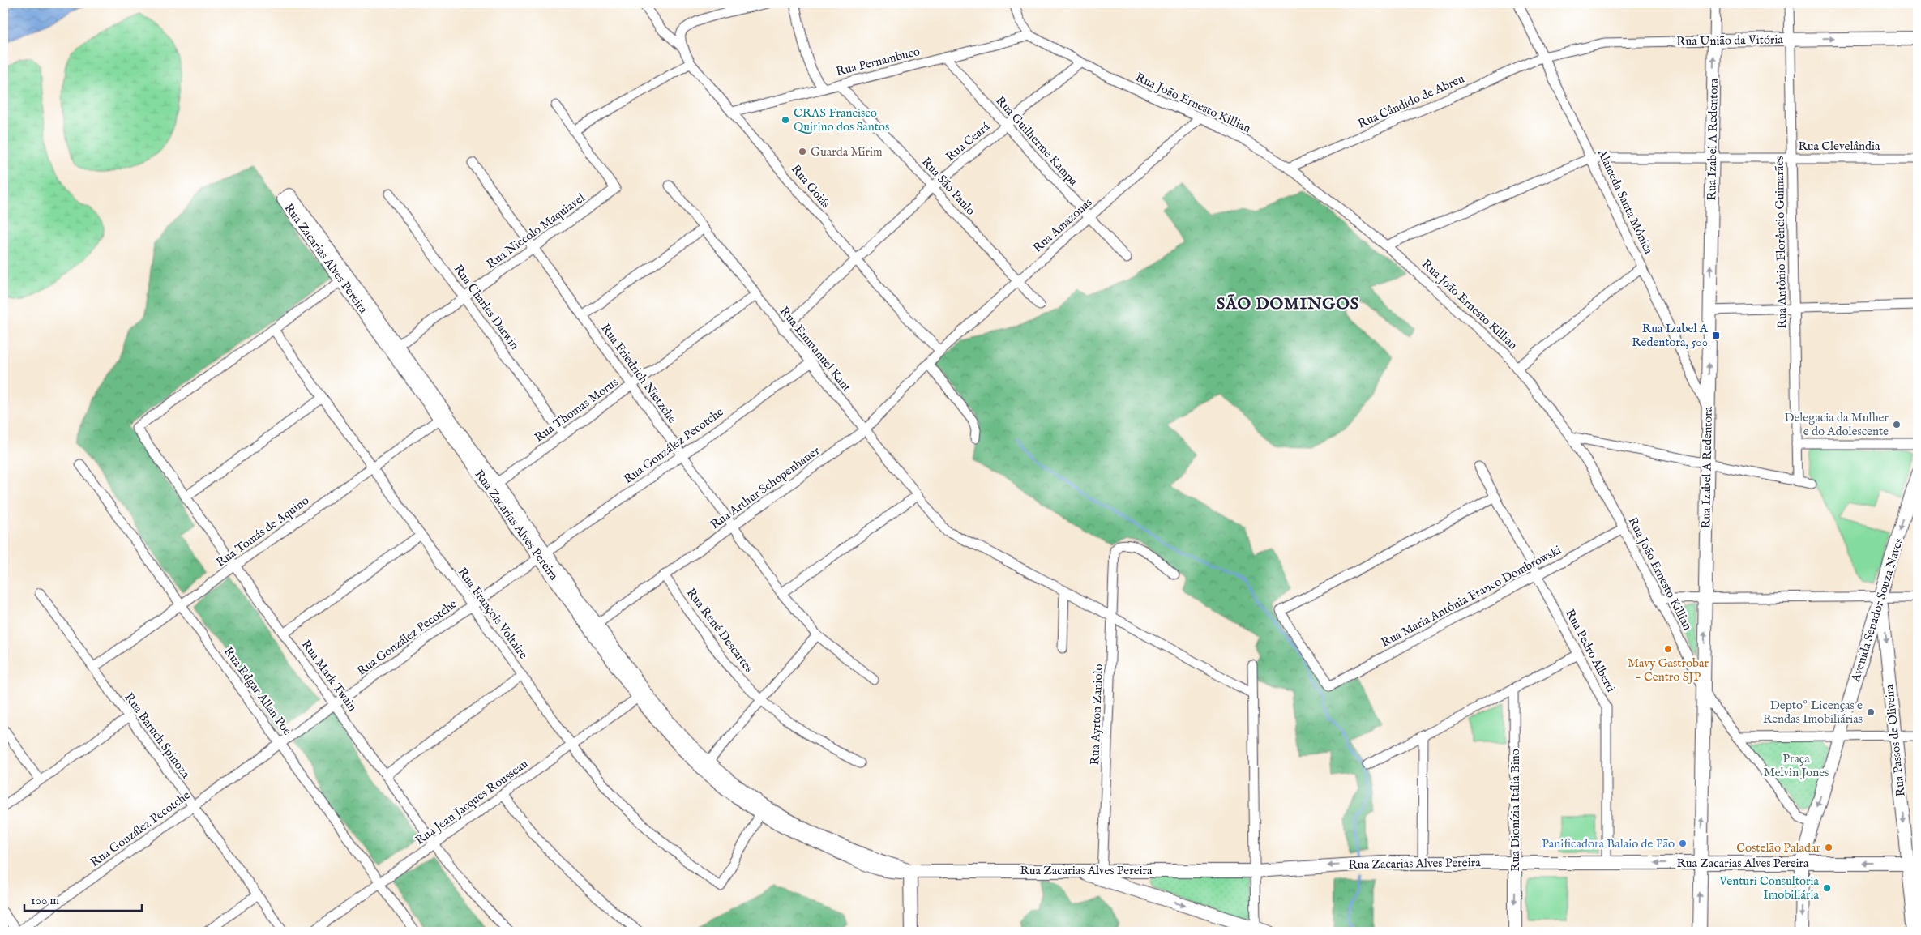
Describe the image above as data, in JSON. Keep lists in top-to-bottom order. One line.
{"streets":{"main road":["Rua União da Vitória","Rua Izabel A Redentora","Rua Zacarias Alves Pereira","Avenida Senador Souza Naves","Rua Passos de Oliveira","Rua Dionízia Itália Bino"],"street":["Rua Pernambuco","Rua Cândido de Abreu","Rua João Ernesto Killian","Rua Guilherme Kampa","Rua Ceará","Rua Clevelândia","Rua Goiás","Rua São Paulo","Alameda Santa Mônica","Rua Amazonas","Rua Niccolo Maquiavel","Rua Antônio Florêncio Guimarães","Rua Charles Darwin","Rua Emmanuel Kant","Rua Friedrich Nietzche","Rua Thomas Morus","Rua González Pecotche","Rua Arthur Schopenhauer","Rua Tomás de Aquino","Rua Maria Antônia Franco Dombrowski","Rua François Voltaire","Rua René Descartes","Rua Pedro Alberti","Rua Mark Twain","Rua Edgar Allan Poe","Rua Ayrton Zaniolo","Rua Baruch Spinoza","Rua Jean Jacques Rousseau"]},"crossings":[["Rua União da Vitória","Rua Cândido de Abreu"],["Rua União da Vitória","Rua Izabel A Redentora"],["Rua União da Vitória","Alameda Santa Mônica"],["Rua União da Vitória","Rua Antônio Florêncio Guimarães"],["Rua Pernambuco","Rua João Ernesto Killian"],["Rua Pernambuco","Rua Guilherme Kampa"],["Rua Pernambuco","Rua Goiás"],["Rua Pernambuco","Rua São Paulo"],["Rua Cândido de Abreu","Rua João Ernesto Killian"],["Rua Cândido de Abreu","Alameda Santa Mônica"],["Rua João Ernesto Killian","Rua Izabel A Redentora"],["Rua João Ernesto Killian","Rua Ceará"],["Rua João Ernesto Killian","Rua Amazonas"],["Rua João Ernesto Killian","Rua Maria Antônia Franco Dombrowski"],["Rua João Ernesto Killian","Avenida Senador Souza Naves"],["Rua Izabel A Redentora","Rua Clevelândia"],["Rua Izabel A Redentora","Alameda Santa Mônica"],["Rua Izabel A Redentora","Rua Zacarias Alves Pereira"],["Rua Guilherme Kampa","Rua Ceará"],["Rua Guilherme Kampa","Rua Amazonas"],["Rua Ceará","Rua Goiás"],["Rua Ceará","Rua São Paulo"],["Rua Ceará","Rua Emmanuel Kant"],["Rua Clevelândia","Alameda Santa Mônica"],["Rua Clevelândia","Rua Antônio Florêncio Guimarães"],["Rua Goiás","Rua Amazonas"],["Rua Goiás","Rua Arthur Schopenhauer"],["Rua São Paulo","Rua Amazonas"],["Rua Amazonas","Rua Arthur Schopenhauer"],["Rua Niccolo Maquiavel","Rua Zacarias Alves Pereira"],["Rua Niccolo Maquiavel","Rua Charles Darwin"],["Rua Niccolo Maquiavel","Rua Friedrich Nietzche"],["Rua Zacarias Alves Pereira","Rua Thomas Morus"],["Rua Zacarias Alves Pereira","Rua González Pecotche"],["Rua Zacarias Alves Pereira","Rua Arthur Schopenhauer"],["Rua Zacarias Alves Pereira","Rua Tomás de Aquino"],["Rua Zacarias Alves Pereira","Avenida Senador Souza Naves"],["Rua Zacarias Alves Pereira","Rua François Voltaire"],["Rua Zacarias Alves Pereira","Rua Pedro Alberti"],["Rua Zacarias Alves Pereira","Rua Ayrton Zaniolo"],["Rua Zacarias Alves Pereira","Rua Passos de Oliveira"],["Rua Zacarias Alves Pereira","Rua Jean Jacques Rousseau"],["Rua Zacarias Alves Pereira","Rua Dionízia Itália Bino"],["Rua Charles Darwin","Rua Thomas Morus"],["Rua Emmanuel Kant","Rua Thomas Morus"],["Rua Emmanuel Kant","Rua González Pecotche"],["Rua Emmanuel Kant","Rua Arthur Schopenhauer"],["Rua Friedrich Nietzche","Rua Thomas Morus"],["Rua Friedrich Nietzche","Rua González Pecotche"],["Rua Friedrich Nietzche","Rua Arthur Schopenhauer"],["Rua González Pecotche","Rua François Voltaire"],["Rua González Pecotche","Rua Mark Twain"],["Rua González Pecotche","Rua Edgar Allan Poe"],["Rua González Pecotche","Rua Baruch Spinoza"],["Rua Arthur Schopenhauer","Rua René Descartes"],["Rua Tomás de Aquino","Rua François Voltaire"],["Rua Tomás de Aquino","Rua Mark Twain"],["Rua Tomás de Aquino","Rua Edgar Allan Poe"],["Rua Tomás de Aquino","Rua Baruch Spinoza"],["Rua Maria Antônia Franco Dombrowski","Rua Pedro Alberti"],["Avenida Senador Souza Naves","Rua Passos de Oliveira"],["Rua François Voltaire","Rua Mark Twain"],["Rua François Voltaire","Rua Jean Jacques Rousseau"],["Rua Mark Twain","Rua Jean Jacques Rousseau"],["Rua Edgar Allan Poe","Rua Jean Jacques Rousseau"]],"one_way":["Rua Izabel A Redentora","Avenida Senador Souza Naves","Rua Passos de Oliveira"],"districts":["SÃO DOMINGOS"],"parks":["Praça Melvin Jones"],"places":{"other":["CRAS Francisco Quirino dos Santos","Guarda Mirim","Delegacia da Mulher e do Adolescente","Mavy Gastrobar - Centro SJP","Deptoº Licenças e Rendas Imobiliárias","Panificadora Balaio de Pão","Costelão Paladar","Venturi Consultoria Imobiliária"],"transit":["Rua Izabel A Redentora, 500"]},"scale_bar":"100 m"}
